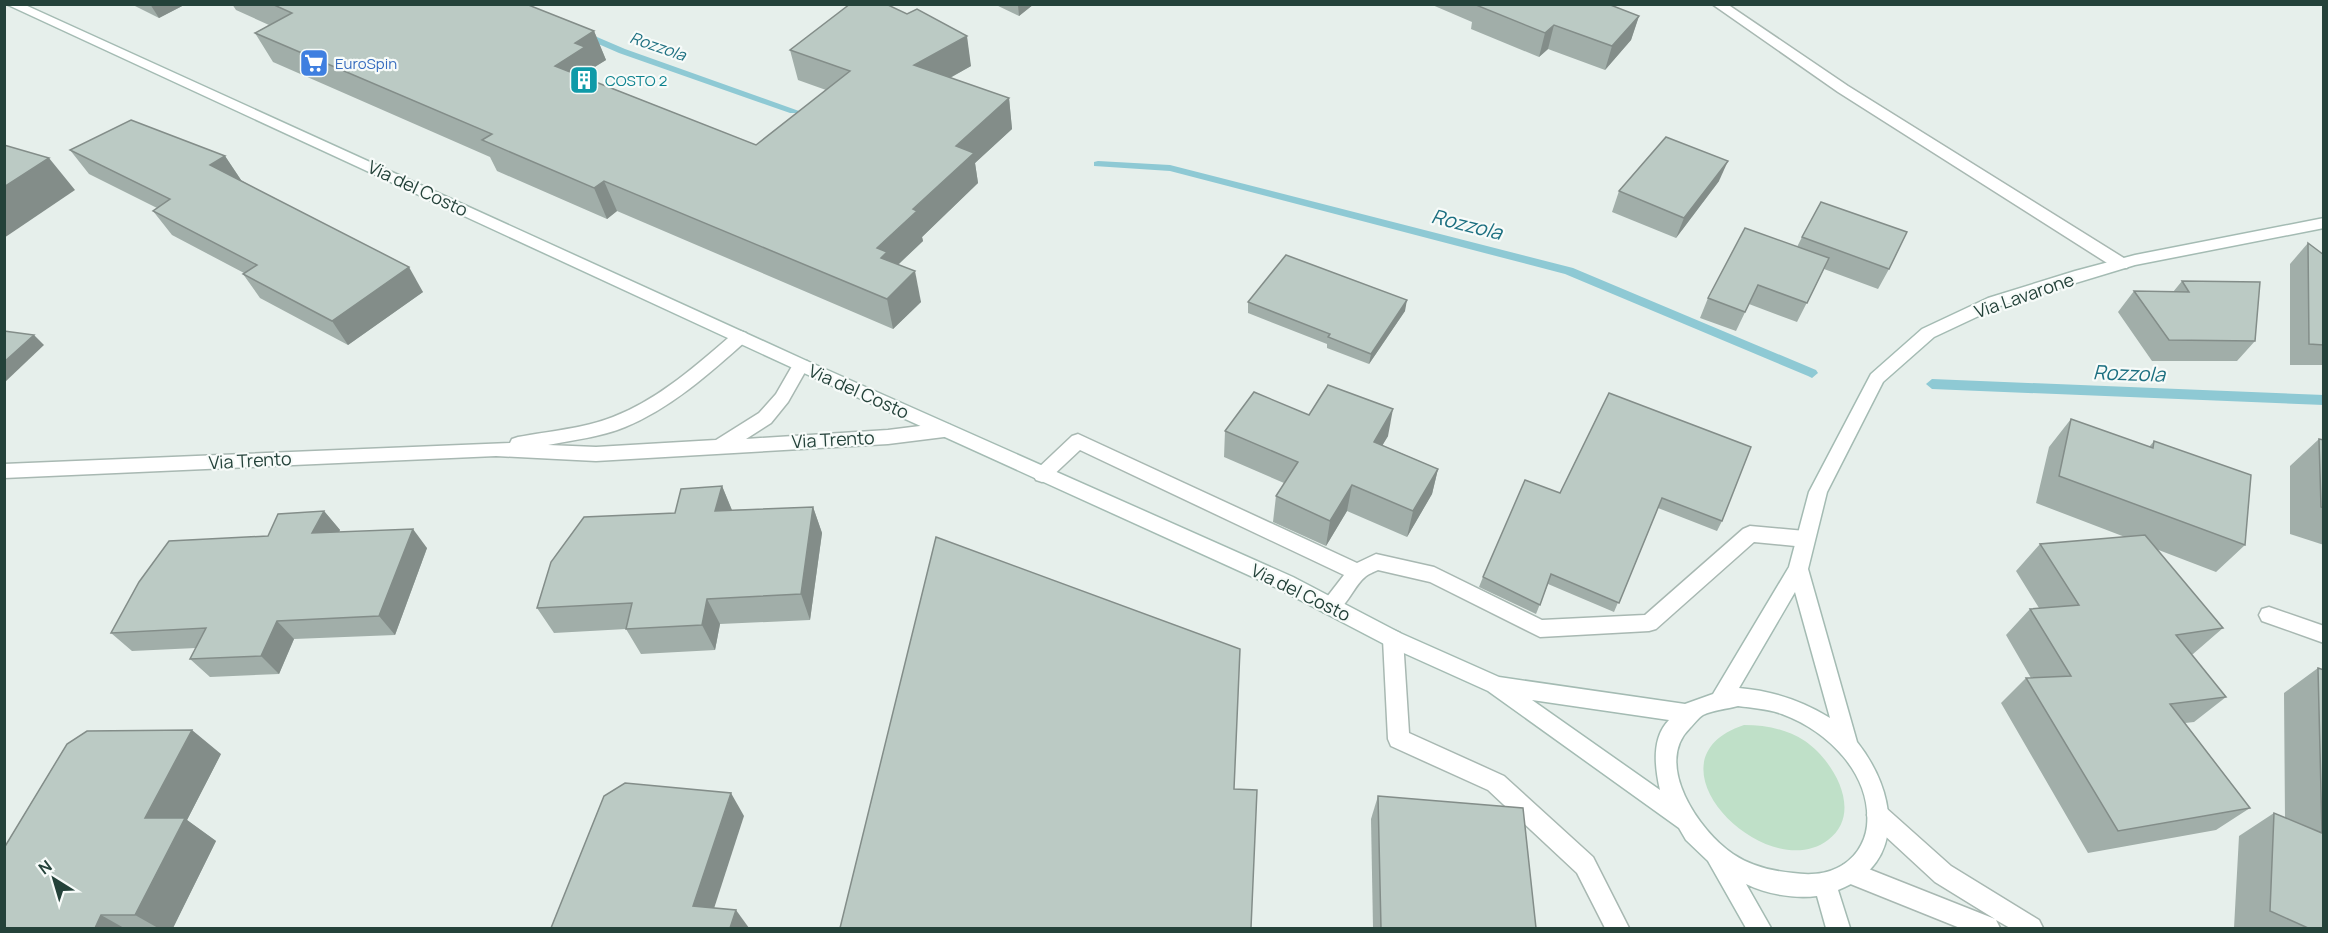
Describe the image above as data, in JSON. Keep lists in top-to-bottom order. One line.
{"streets":{"main road":["Via del Costo","Via Lavarone","Via Trento"]},"crossings":[["Via del Costo","Via Lavarone"],["Via del Costo","Via Trento"]],"water":["Rozzola"],"places":{"supermarket":["EuroSpin"],"building":["COSTO 2"]},"north":"top left"}
